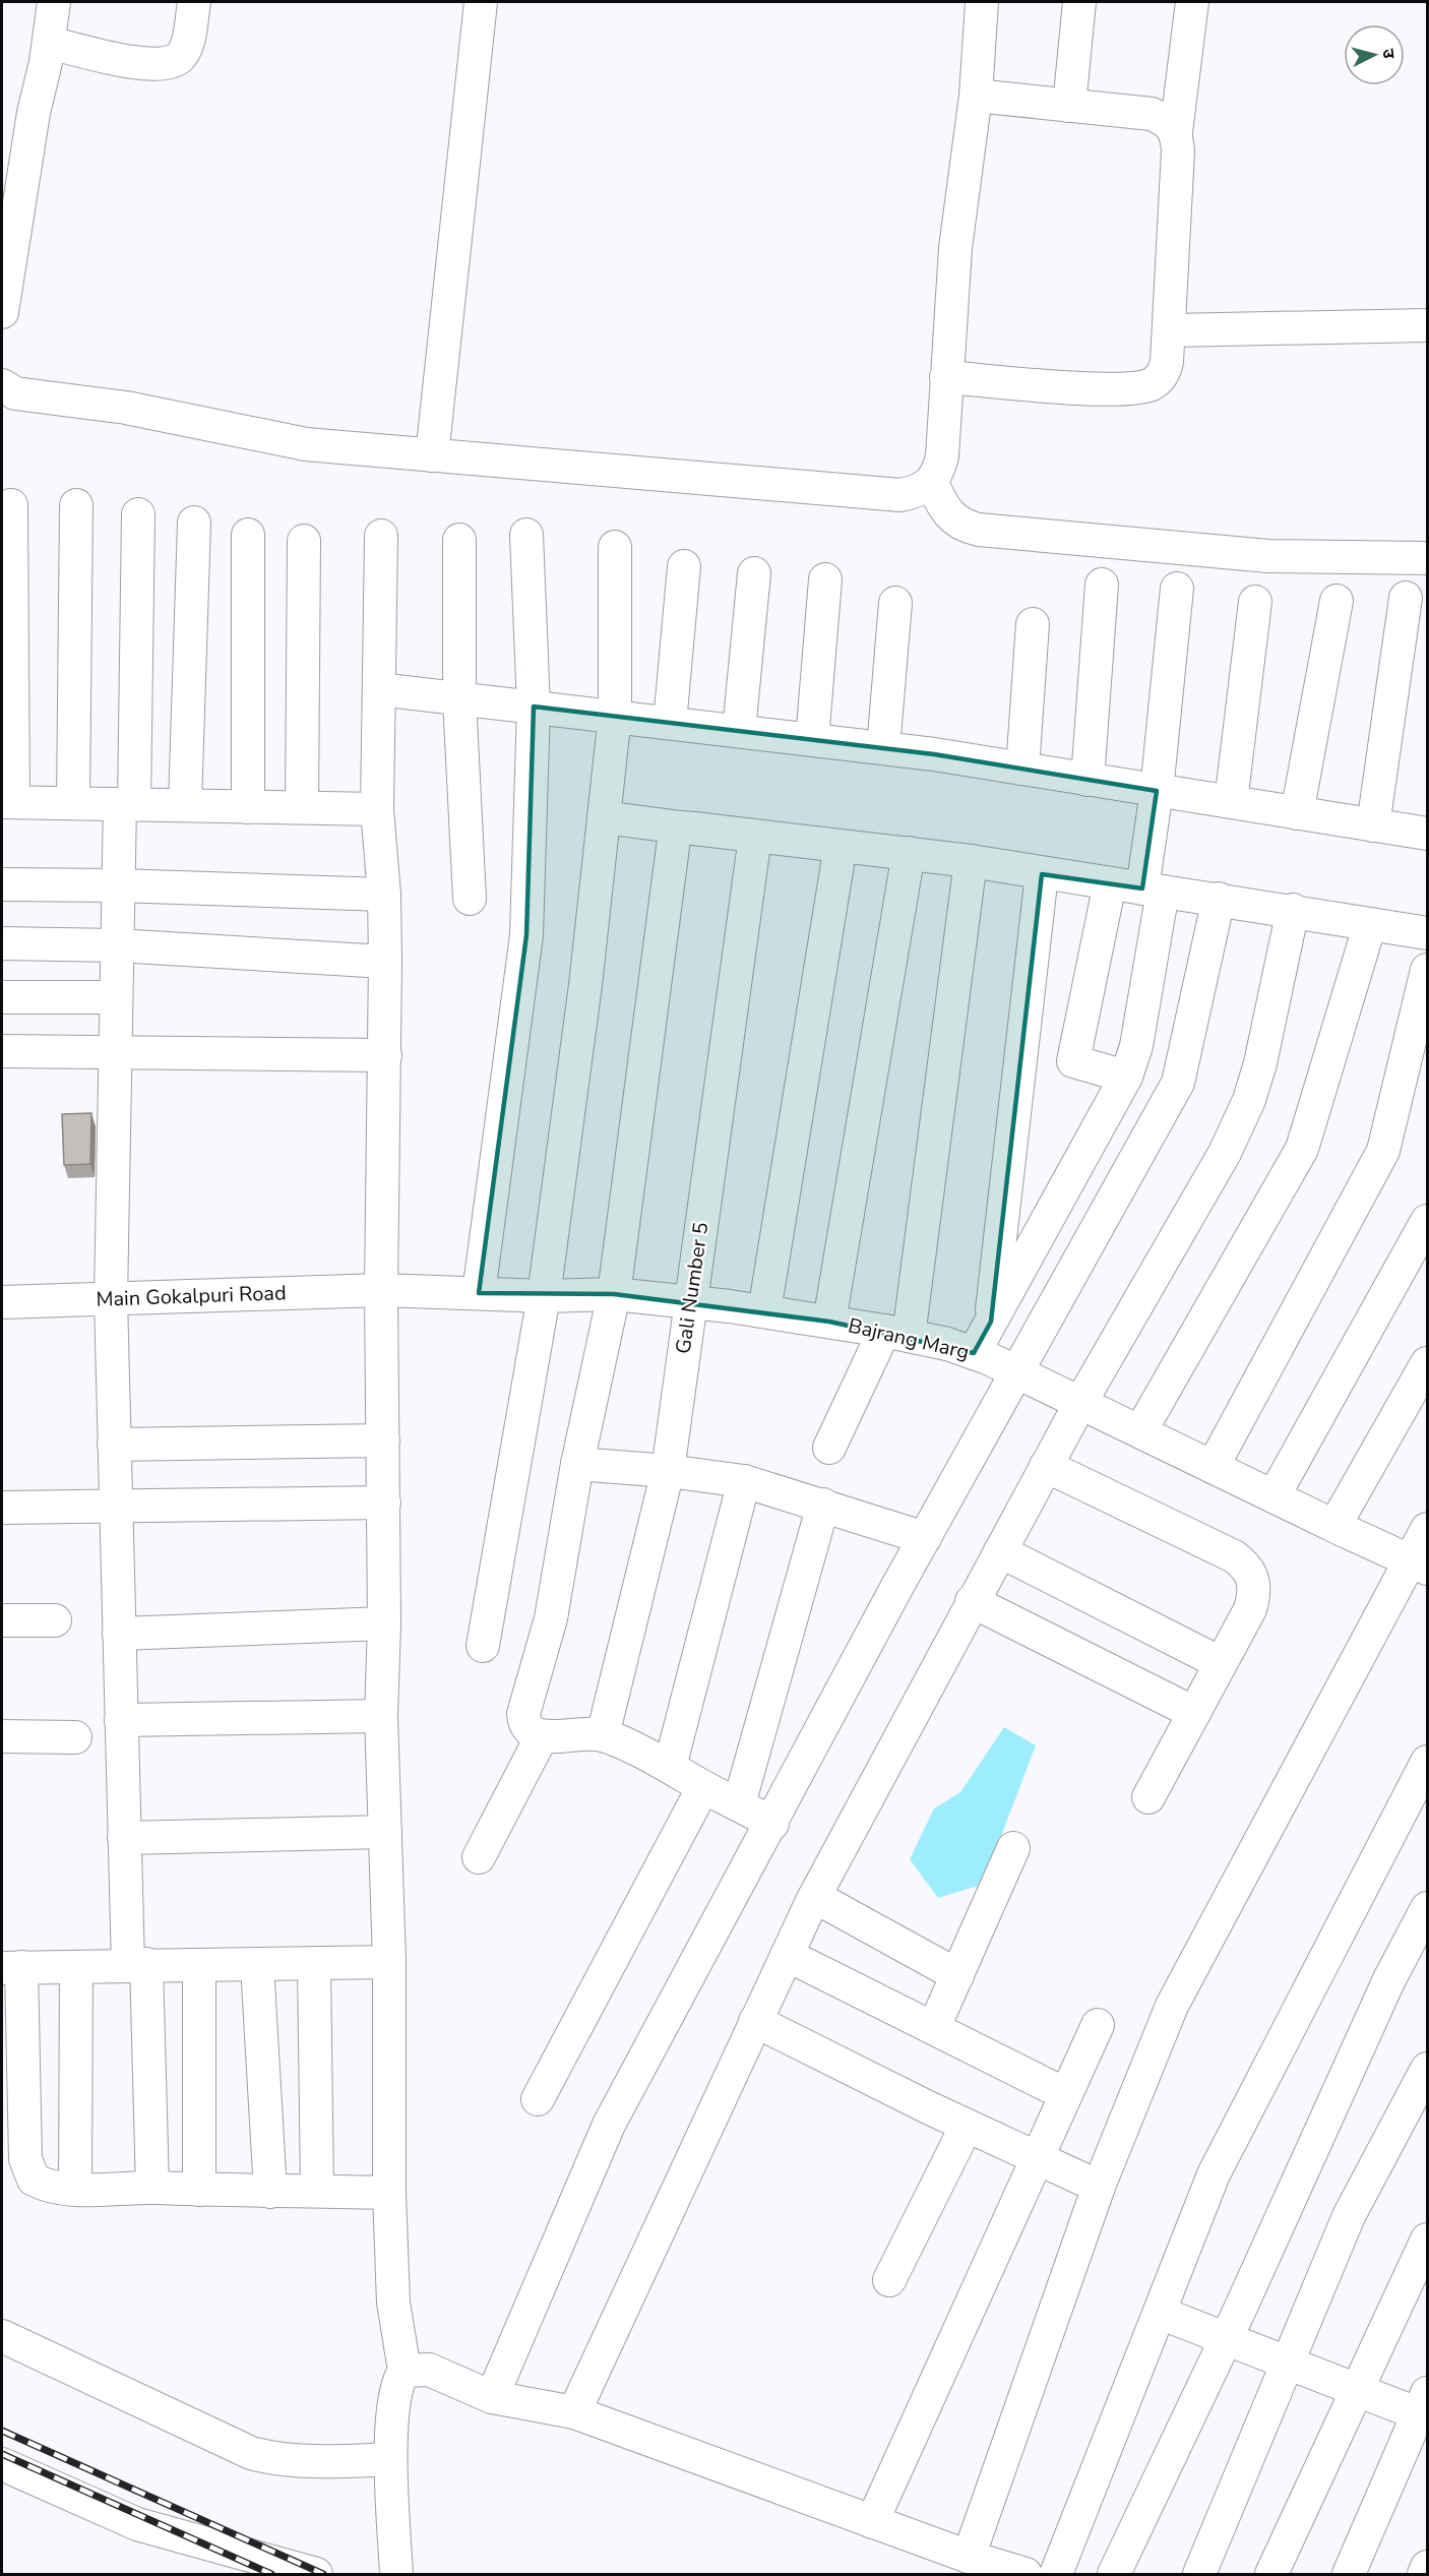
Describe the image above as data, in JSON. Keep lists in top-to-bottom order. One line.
{"streets":{"street":["Gali Number 5","Main Gokalpuri Road","Bajrang Marg"]},"crossings":[["Gali Number 5","Bajrang Marg"],["Main Gokalpuri Road","Bajrang Marg"]],"north":"right"}
